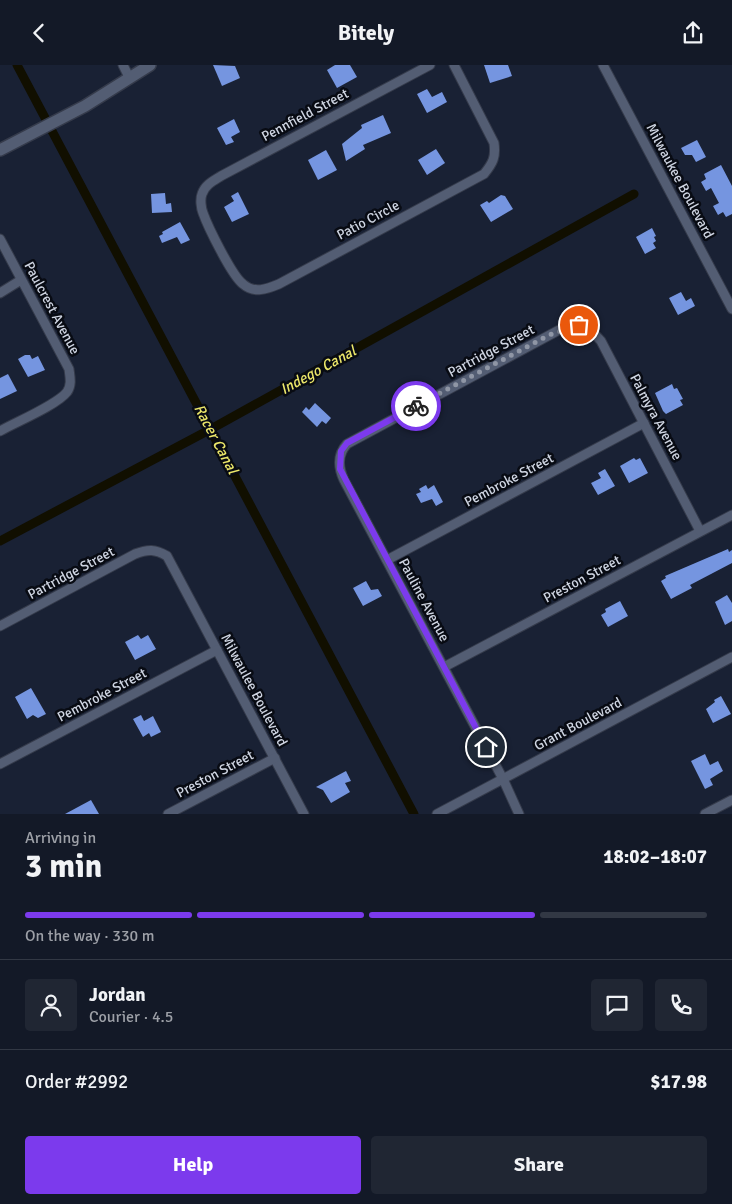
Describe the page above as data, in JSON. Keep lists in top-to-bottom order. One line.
{"streets":{"street":["Pennfield Street","Milwaukee Boulevard","Patio Circle","Paulcrest Avenue","Partridge Street","Palmyra Avenue","Pembroke Street","Preston Street","Pauline Avenue","Milwaulee Boulevard","Grant Boulevard"]},"crossings":[["Pennfield Street","Patio Circle"],["Partridge Street","Palmyra Avenue"],["Partridge Street","Pauline Avenue"],["Partridge Street","Milwaulee Boulevard"],["Palmyra Avenue","Pembroke Street"],["Palmyra Avenue","Preston Street"],["Pembroke Street","Pauline Avenue"],["Pembroke Street","Milwaulee Boulevard"],["Preston Street","Pauline Avenue"],["Preston Street","Milwaulee Boulevard"],["Pauline Avenue","Grant Boulevard"]],"water":["Indego Canal","Racer Canal"],"page":{"header":"Bitely","heading":["3 min","Arriving in","18:02–18:07"],"panel":["Jordan","Courier · 4.5","Order #2992","$17.98"],"bar":"On the way · 330 m","buttons":["Help","Share"]}}
